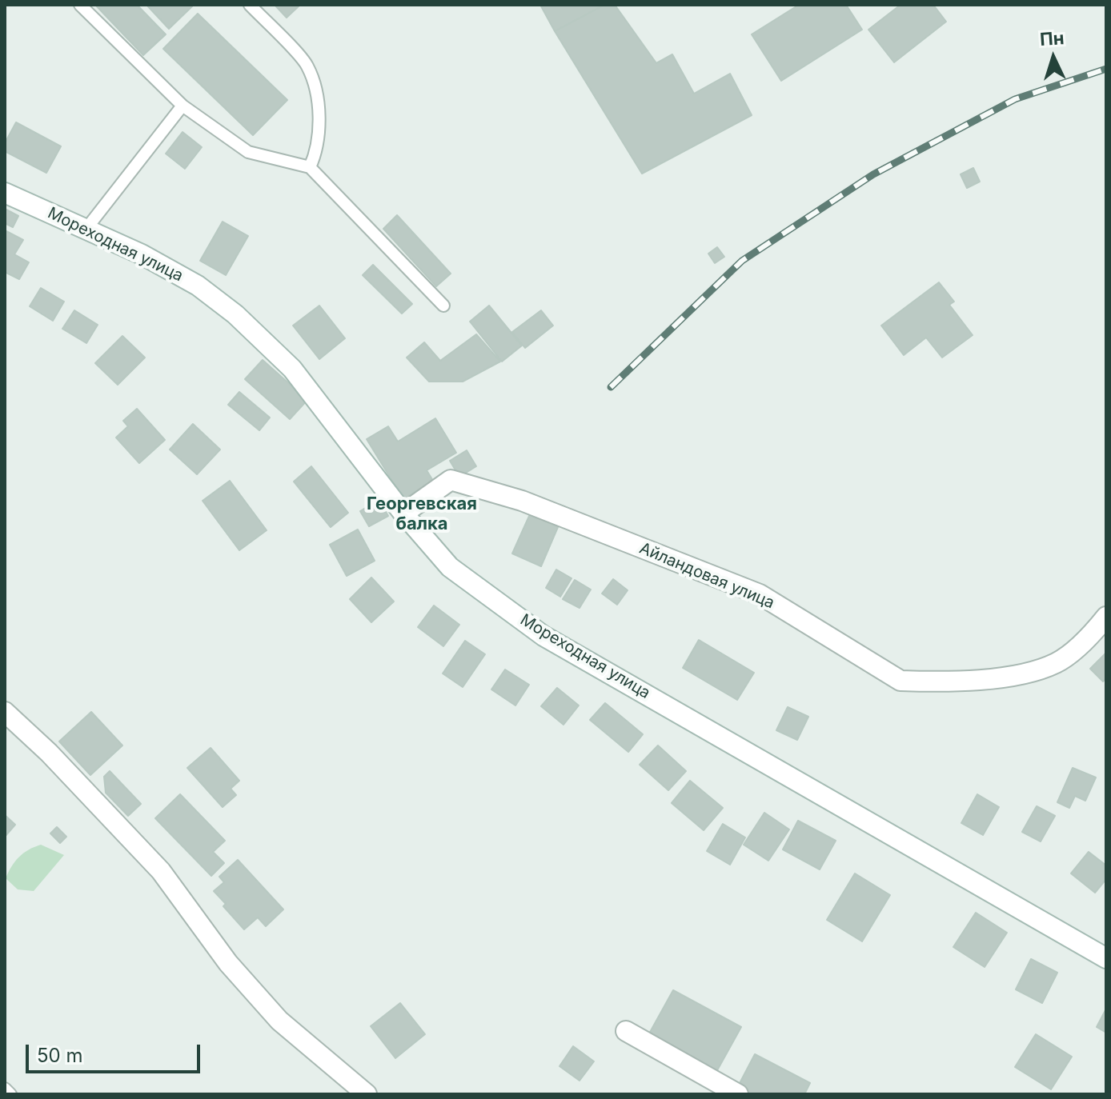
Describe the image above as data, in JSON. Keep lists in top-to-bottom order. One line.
{"streets":{"street":["Мореходная улица","Айландовая улица"]},"crossings":[["Мореходная улица","Айландовая улица"]],"districts":["Георгевская балка"],"scale_bar":"50 m","north":"top"}
